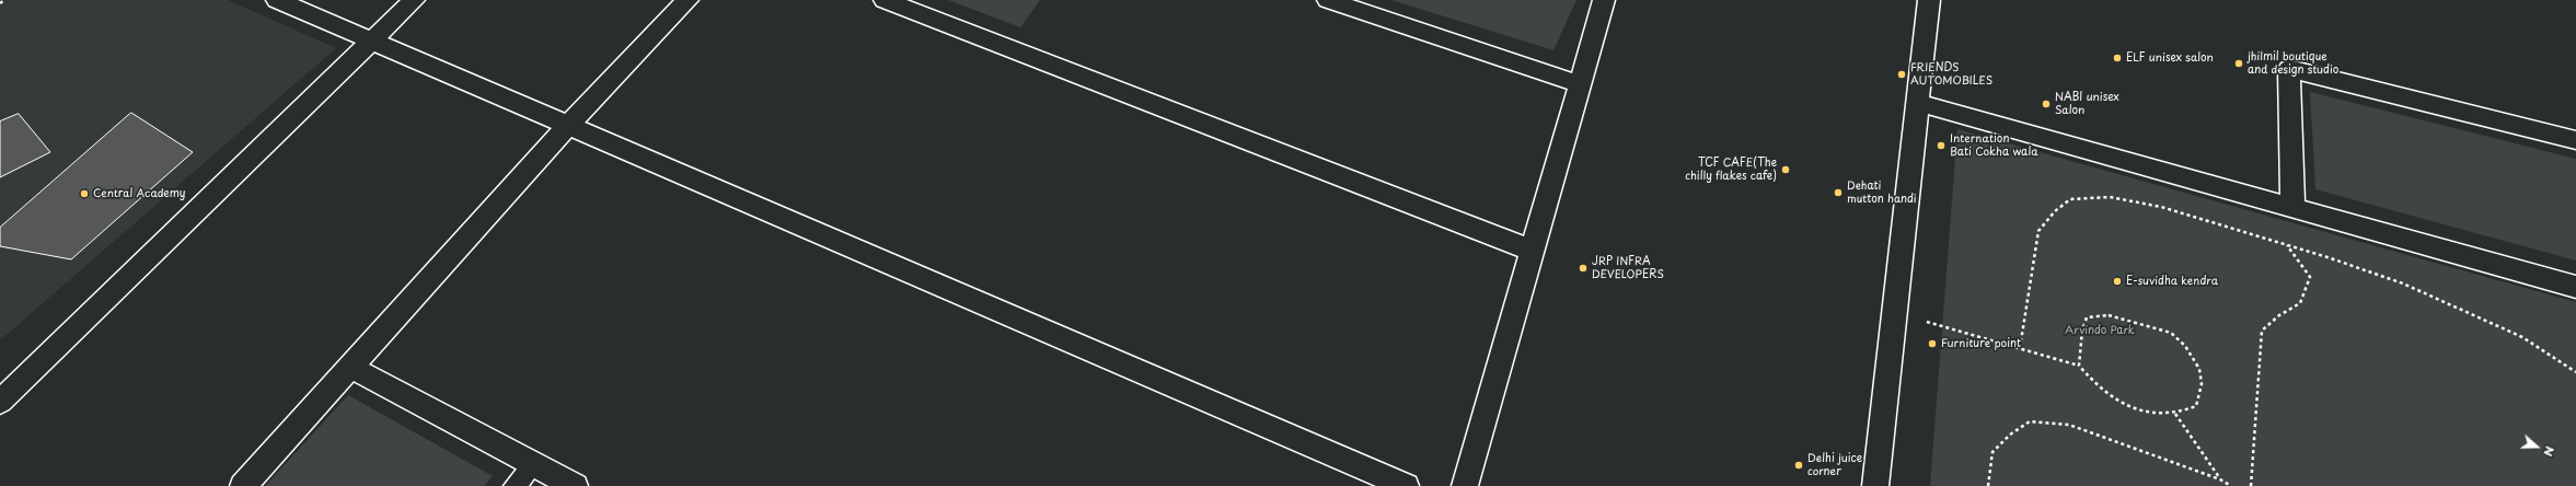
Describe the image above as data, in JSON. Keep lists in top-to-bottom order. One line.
{"parks":["Arvindo Park"],"places":["ELF unisex salon","jhilmil boutique and design studio","FRIENDS AUTOMOBILES","NABI unisex Salon","Internation Bati Cokha wala","TCF CAFE(The chilly flakes cafe)","Dehati mutton handi","Central Academy","JRP INFRA DEVELOPERS","E-suvidha kendra","Furniture point","Delhi juice corner"],"north":"right"}
